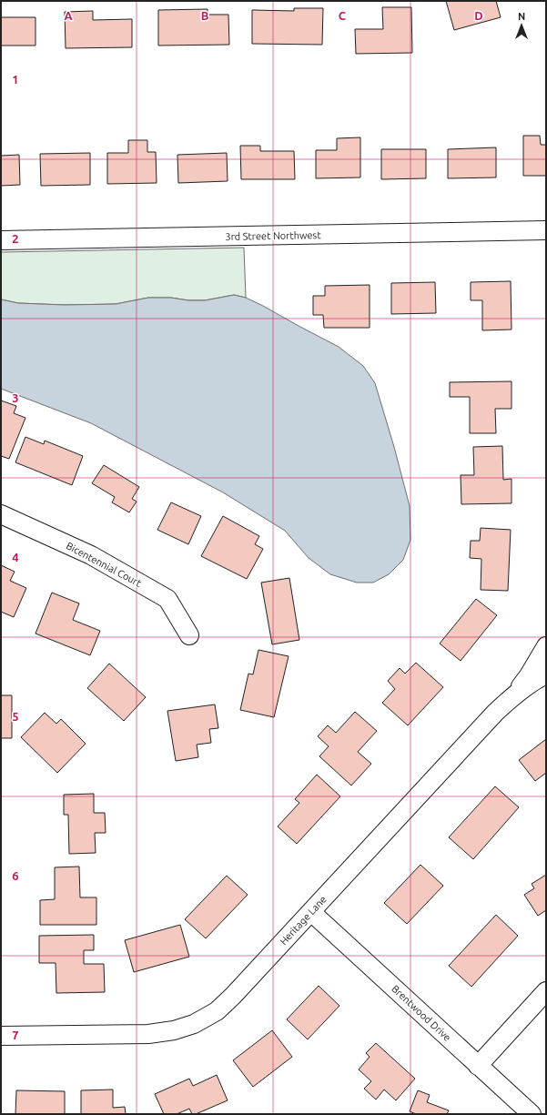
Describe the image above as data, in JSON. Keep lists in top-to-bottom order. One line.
{"streets":{"street":["3rd Street Northwest","Bicentennial Court","Heritage Lane","Brentwood Drive"]},"crossings":[["Heritage Lane","Brentwood Drive"]],"north":"top","grid":{"columns":["A","B","C","D"],"rows":["1","2","3","4","5","6","7"]}}
